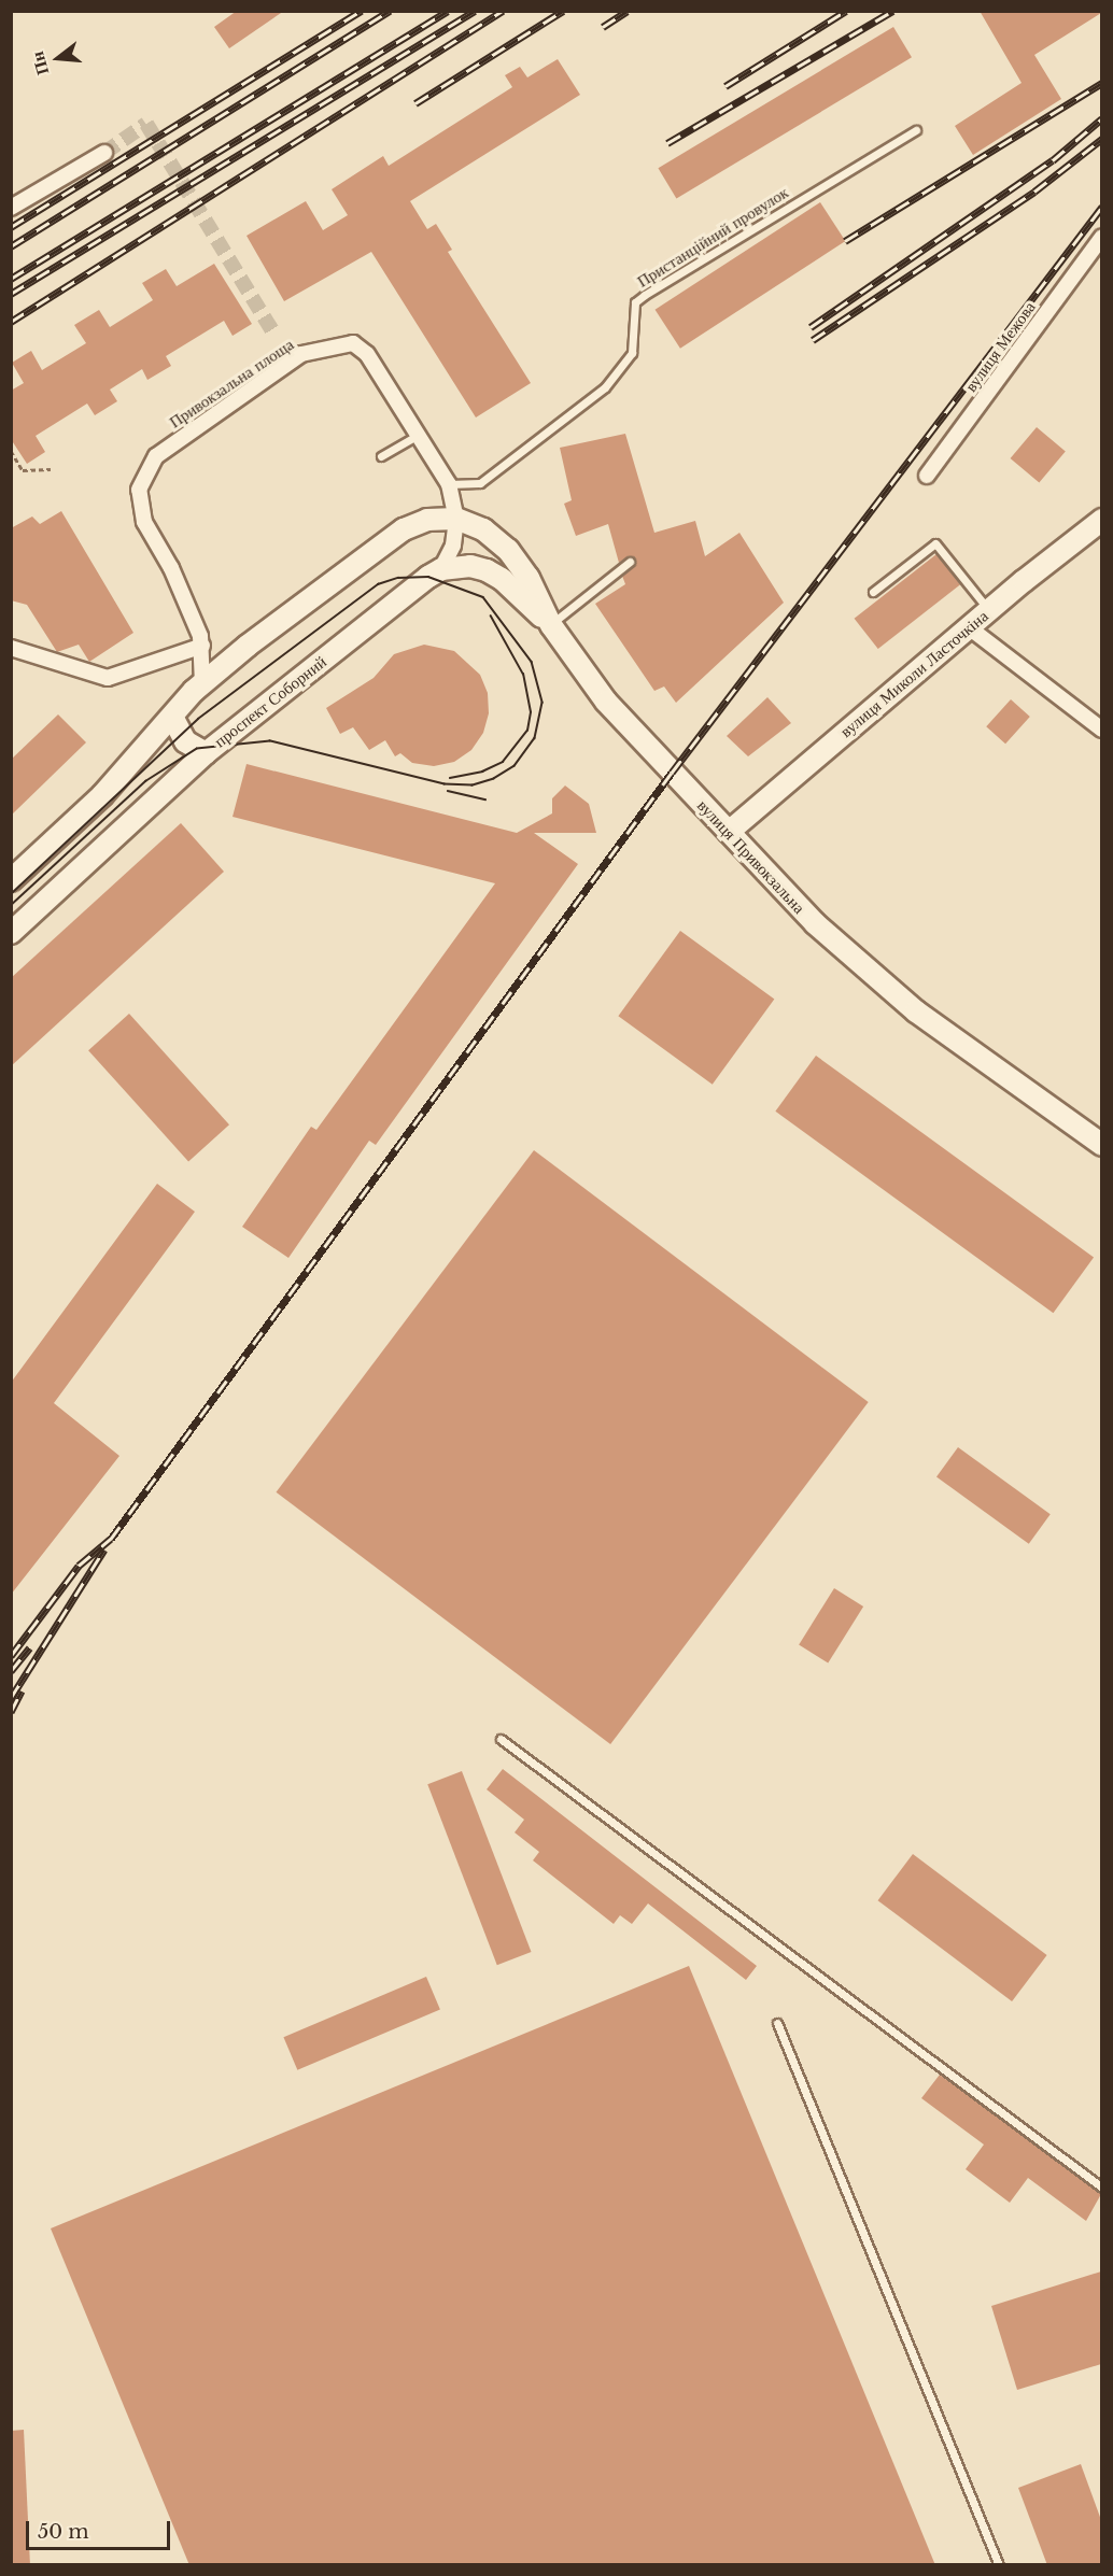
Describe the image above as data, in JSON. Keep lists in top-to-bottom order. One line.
{"streets":{"main road":["вулиця Миколи Ласточкіна","проспект Соборний","вулиця Привокзальна"],"street":["вулиця Межова","Привокзальна площа"],"lane":["Пристанційний провулок"]},"crossings":[["Пристанційний провулок","Привокзальна площа"],["Привокзальна площа","проспект Соборний"],["Привокзальна площа","вулиця Привокзальна"],["вулиця Миколи Ласточкіна","вулиця Привокзальна"]],"scale_bar":"50 m","north":"left"}
